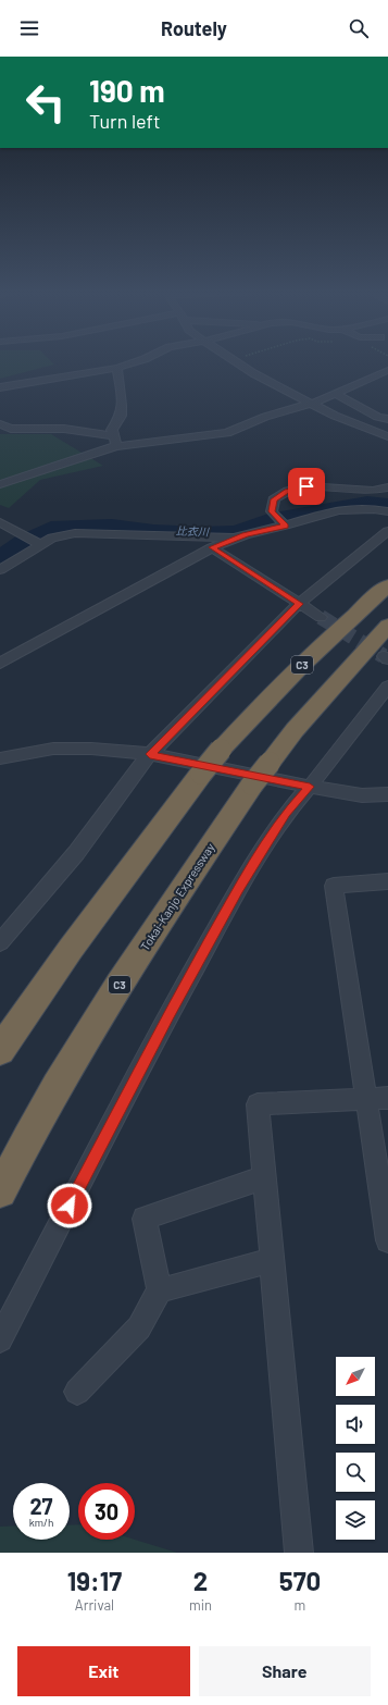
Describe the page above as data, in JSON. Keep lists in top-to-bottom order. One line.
{"streets":{"highway":["C3","Tokai-Kanjo Expressway"]},"water":["比衣川"],"north":"bottom left","page":{"header":"Routely","turn":["190 m","Turn left"],"speed":"27 km/h","limit":"30","eta":["19:17","Arrival","2","min","570","m"],"buttons":["Exit","Share"]}}
